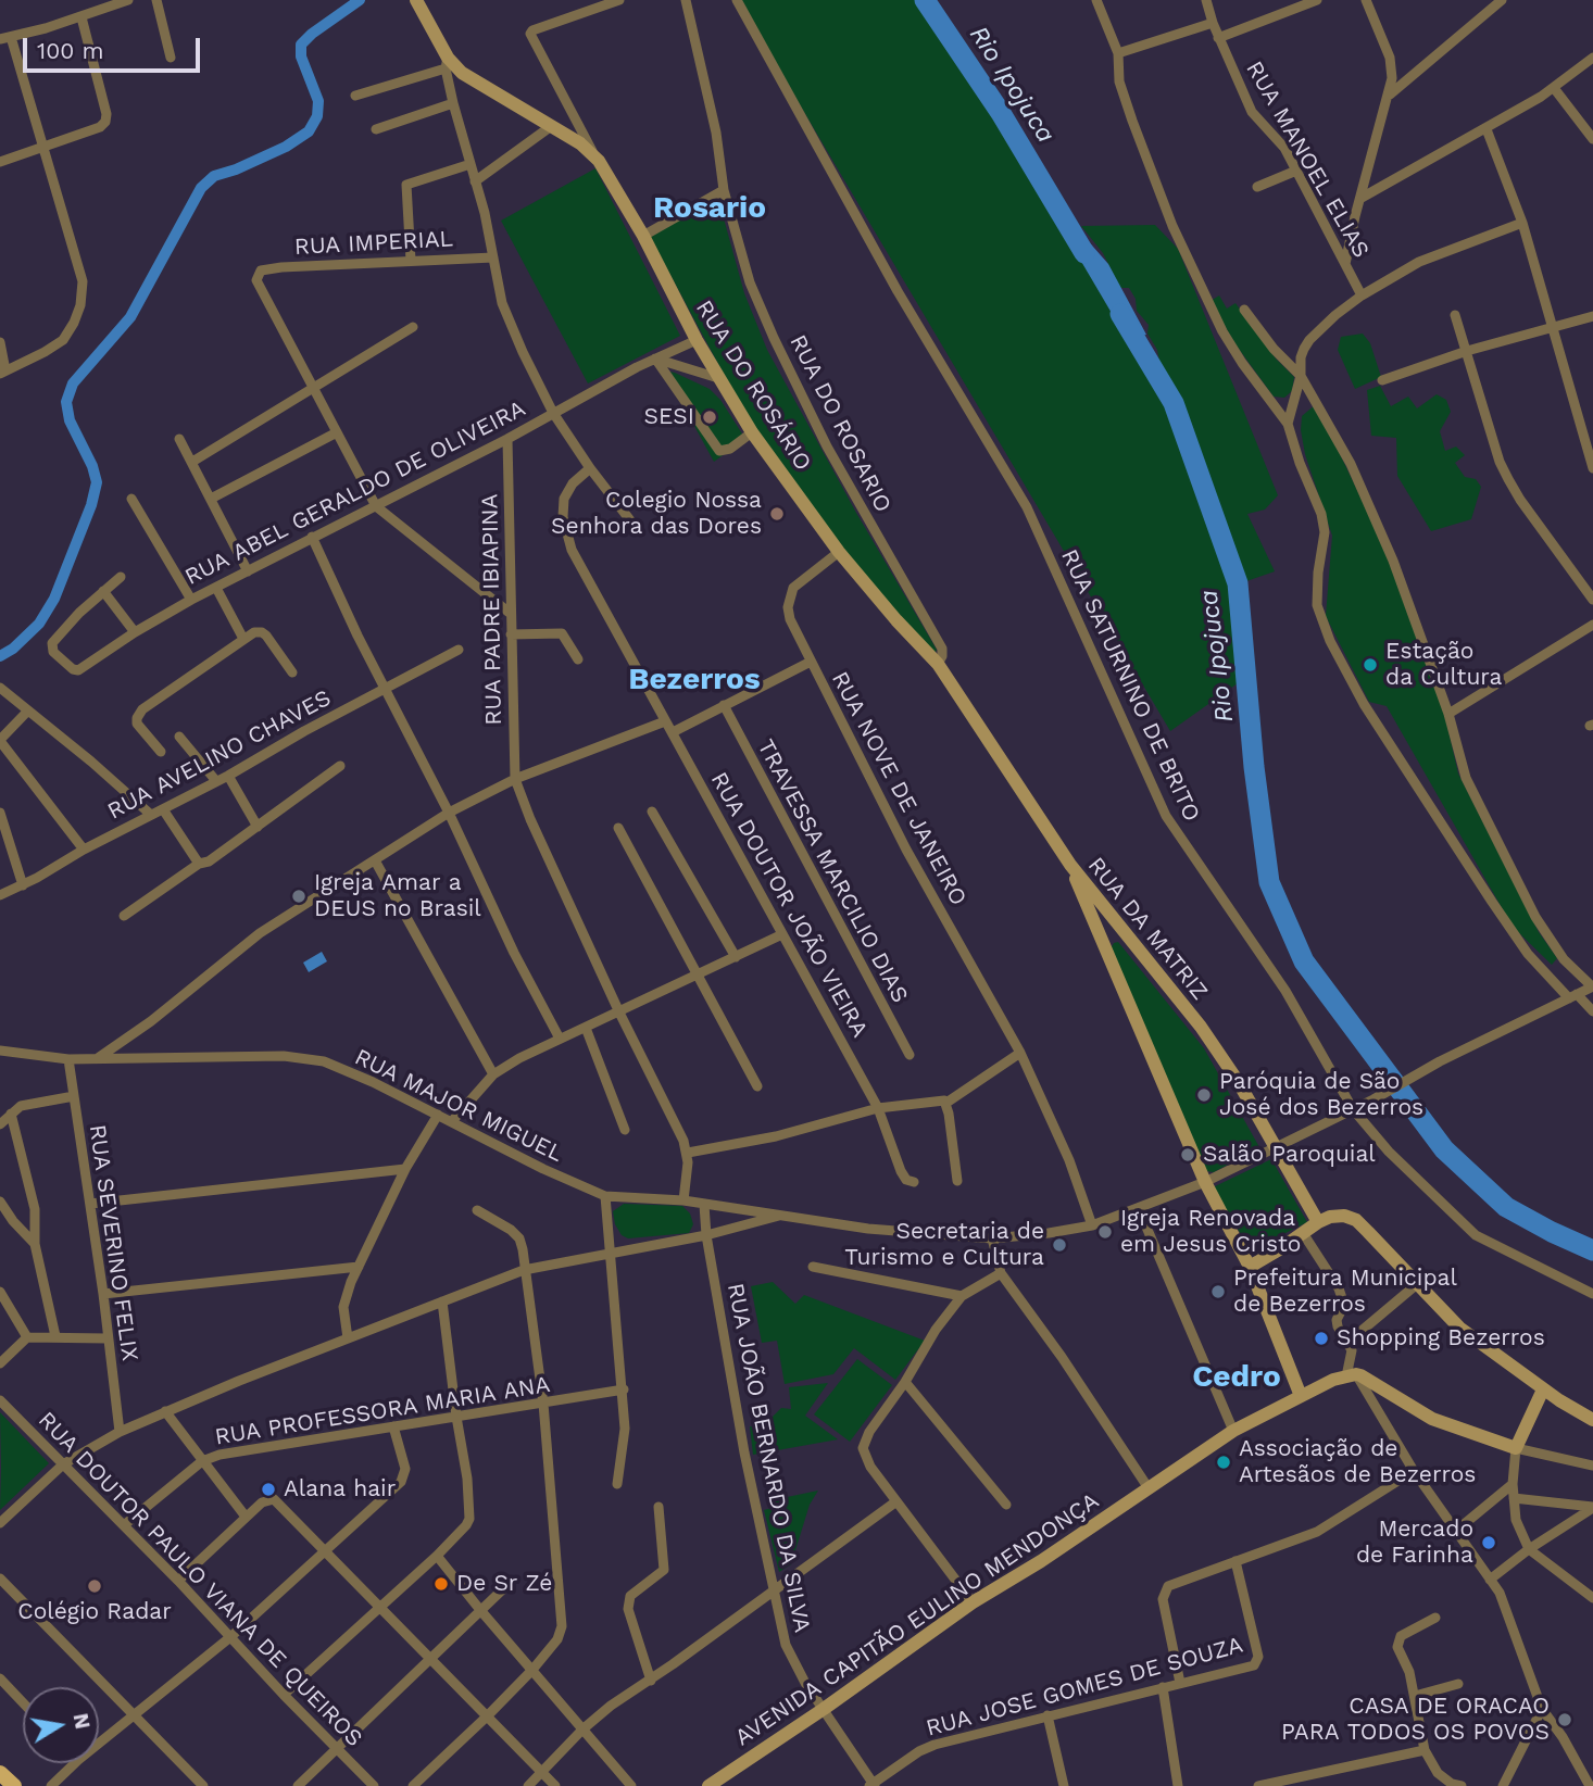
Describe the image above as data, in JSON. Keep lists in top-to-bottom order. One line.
{"streets":{"main road":["RUA DO ROSÁRIO","RUA DA MATRIZ","AVENIDA CAPITÃO EULINO MENDONÇA"],"street":["RUA MANOEL ELIAS","RUA IMPERIAL","RUA DO ROSARIO","RUA ABEL GERALDO DE OLIVEIRA","RUA PADRE IBIAPINA","RUA SATURNINO DE BRITO","RUA AVELINO CHAVES","RUA NOVE DE JANEIRO","TRAVESSA MARCILIO DIAS","RUA DOUTOR JOÃO VIEIRA","RUA MAJOR MIGUEL","RUA SEVERINO FELIX","RUA PROFESSORA MARIA ANA","RUA JOÃO BERNARDO DA SILVA","RUA DOUTOR PAULO VIANA DE QUEIROS","RUA JOSE GOMES DE SOUZA"]},"crossings":[["RUA DO ROSÁRIO","RUA DO ROSARIO"],["RUA DO ROSÁRIO","RUA ABEL GERALDO DE OLIVEIRA"],["RUA DO ROSÁRIO","RUA NOVE DE JANEIRO"],["RUA DO ROSÁRIO","RUA DA MATRIZ"],["RUA ABEL GERALDO DE OLIVEIRA","RUA PADRE IBIAPINA"],["RUA SATURNINO DE BRITO","RUA MAJOR MIGUEL"],["RUA NOVE DE JANEIRO","RUA MAJOR MIGUEL"],["RUA DA MATRIZ","RUA MAJOR MIGUEL"],["RUA DA MATRIZ","AVENIDA CAPITÃO EULINO MENDONÇA"],["RUA MAJOR MIGUEL","RUA SEVERINO FELIX"],["RUA MAJOR MIGUEL","RUA JOÃO BERNARDO DA SILVA"],["RUA PROFESSORA MARIA ANA","RUA DOUTOR PAULO VIANA DE QUEIROS"],["RUA JOÃO BERNARDO DA SILVA","AVENIDA CAPITÃO EULINO MENDONÇA"],["RUA JOÃO BERNARDO DA SILVA","RUA JOSE GOMES DE SOUZA"]],"districts":["Rosario","Bezerros","Cedro"],"water":["Rio Ipojuca"],"places":["SESI","Colegio Nossa Senhora das Dores","Estação da Cultura","Igreja Amar a DEUS no Brasil","Paróquia de São José dos Bezerros","Salão Paroquial","Igreja Renovada em Jesus Cristo","Secretaria de Turismo e Cultura","Prefeitura Municipal de Bezerros","Shopping Bezerros","Associação de Artesãos de Bezerros","Alana hair","Mercado de Farinha","De Sr Zé","Colégio Radar","CASA DE ORACAO PARA TODOS OS POVOS"],"scale_bar":"100 m","north":"right"}
